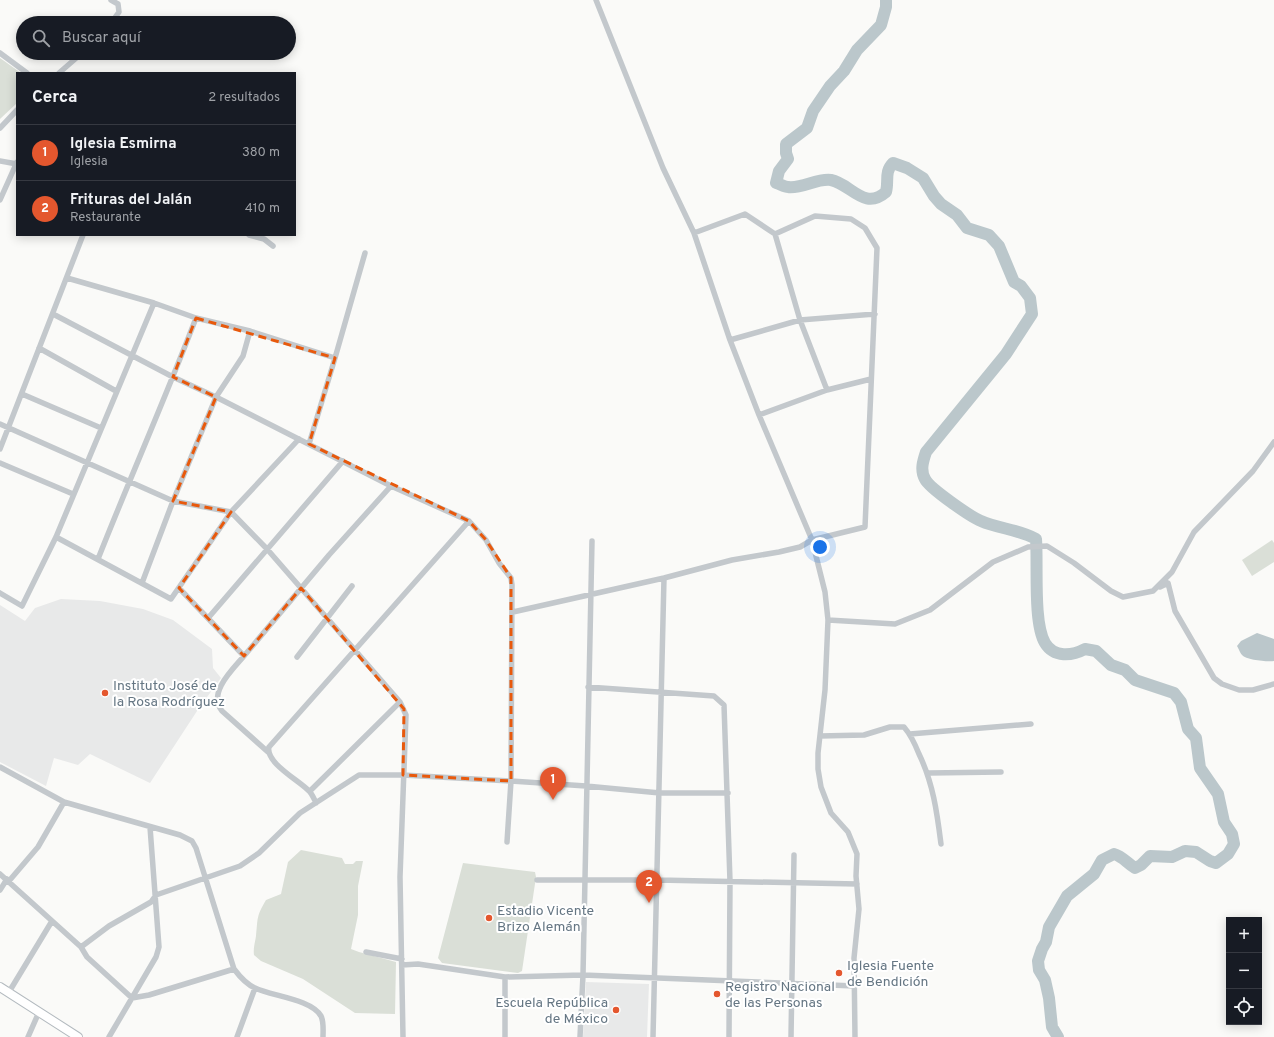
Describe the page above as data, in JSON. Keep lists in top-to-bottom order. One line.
{"places":["Instituto José de la Rosa Rodríguez","Estadio Vicente Brizo Alemán","Iglesia Fuente de Bendición","Registro Nacional de las Personas","Escuela República de México"],"page":{"search":"Buscar aquí","heading":["Cerca","2 resultados"],"list":[{"mark":"1","name":"Iglesia Esmirna","note":"Iglesia","value":"380 m"},{"mark":"2","name":"Frituras del Jalán","note":"Restaurante","value":"410 m"}],"pins":["1","2"],"map_buttons":["+","−"]}}
